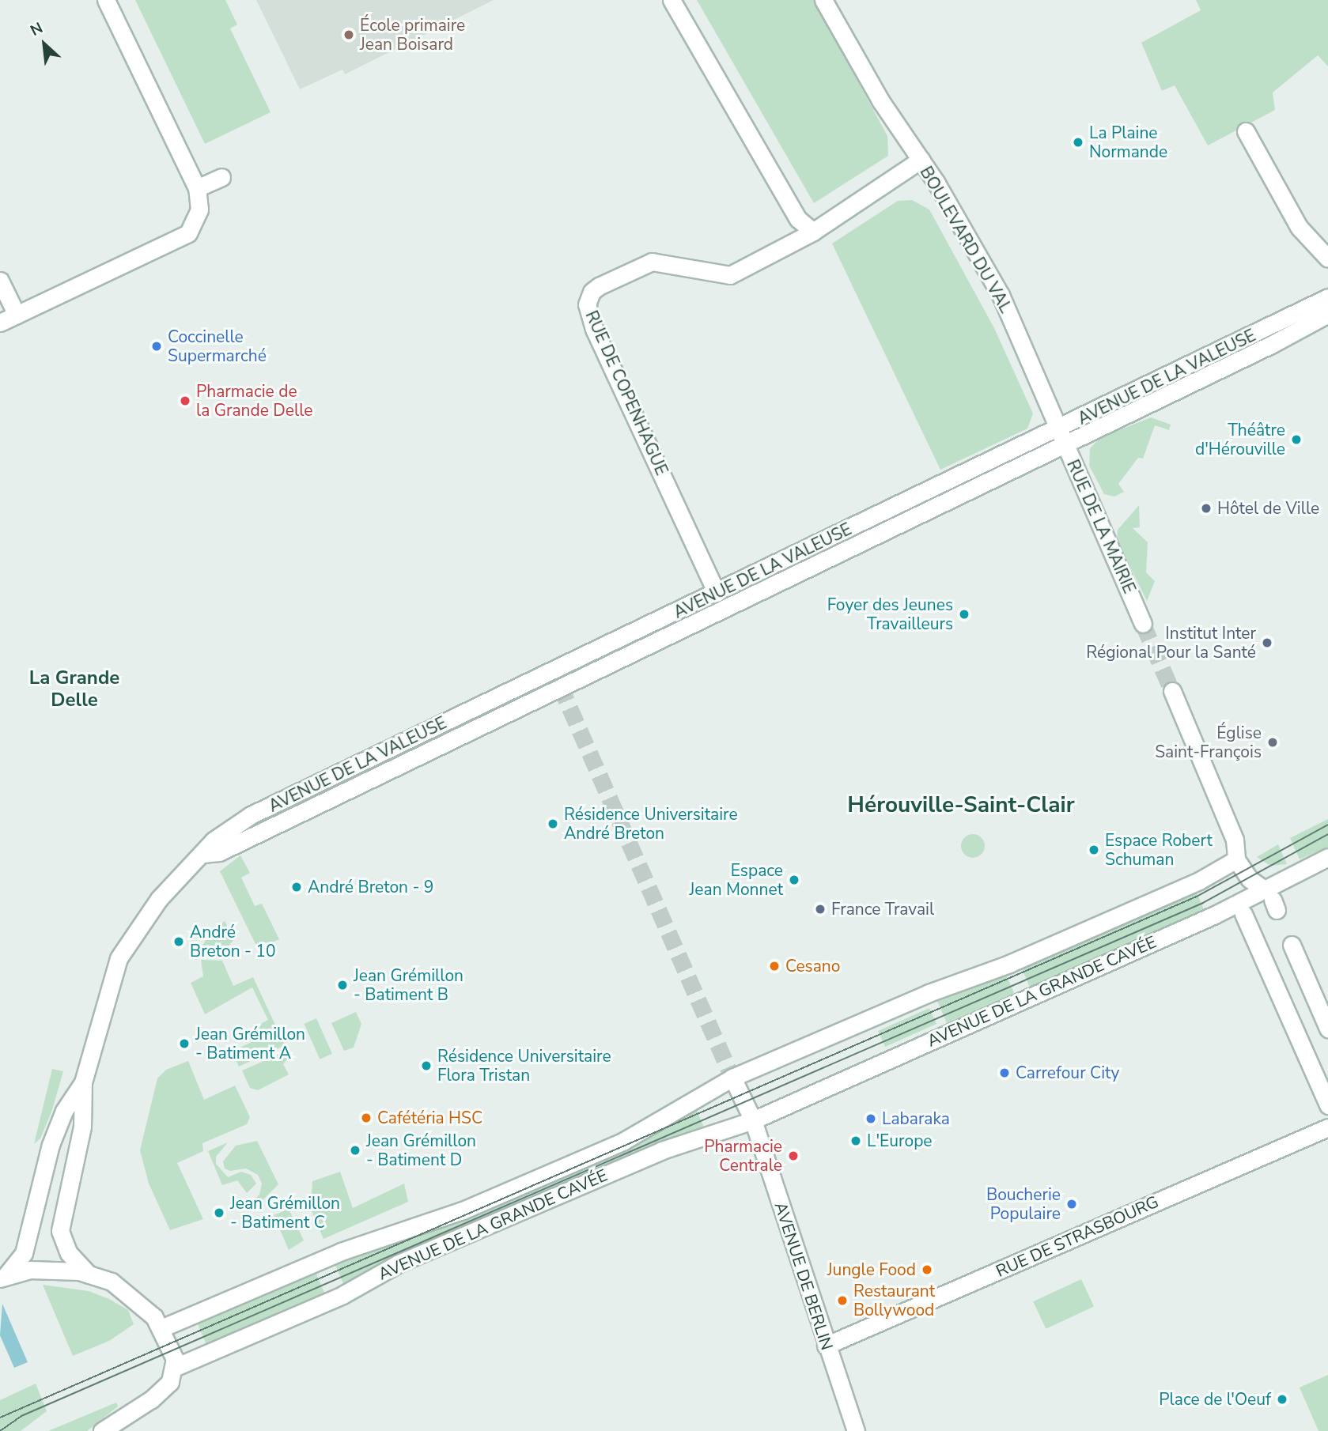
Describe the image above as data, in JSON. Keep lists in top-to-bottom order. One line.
{"streets":{"street":["BOULEVARD DU VAL","AVENUE DE LA VALEUSE","RUE DE COPENHAGUE","RUE DE LA MAIRIE","AVENUE DE LA GRANDE CAVÉE","RUE DE STRASBOURG","AVENUE DE BERLIN"]},"crossings":[["BOULEVARD DU VAL","AVENUE DE LA VALEUSE"],["BOULEVARD DU VAL","RUE DE COPENHAGUE"],["BOULEVARD DU VAL","RUE DE LA MAIRIE"],["AVENUE DE LA VALEUSE","RUE DE COPENHAGUE"],["AVENUE DE LA VALEUSE","RUE DE LA MAIRIE"],["AVENUE DE LA GRANDE CAVÉE","AVENUE DE BERLIN"],["RUE DE STRASBOURG","AVENUE DE BERLIN"]],"districts":["La Grande Delle","Hérouville-Saint-Clair"],"places":["École primaire Jean Boisard","La Plaine Normande","Coccinelle Supermarché","Pharmacie de la Grande Delle","Théâtre d'Hérouville","Hôtel de Ville","Foyer des Jeunes Travailleurs","Institut Inter Régional Pour la Santé","Église Saint-François","Résidence Universitaire André Breton","Espace Robert Schuman","Espace Jean Monnet","André Breton - 9","France Travail","André Breton - 10","Cesano","Jean Grémillon - Batiment B","Jean Grémillon - Batiment A","Résidence Universitaire Flora Tristan","Carrefour City","Cafétéria HSC","Labaraka","L'Europe","Jean Grémillon - Batiment D","Pharmacie Centrale","Boucherie Populaire","Jean Grémillon - Batiment C","Jungle Food","Restaurant Bollywood","Place de l'Oeuf"],"north":"top left"}
